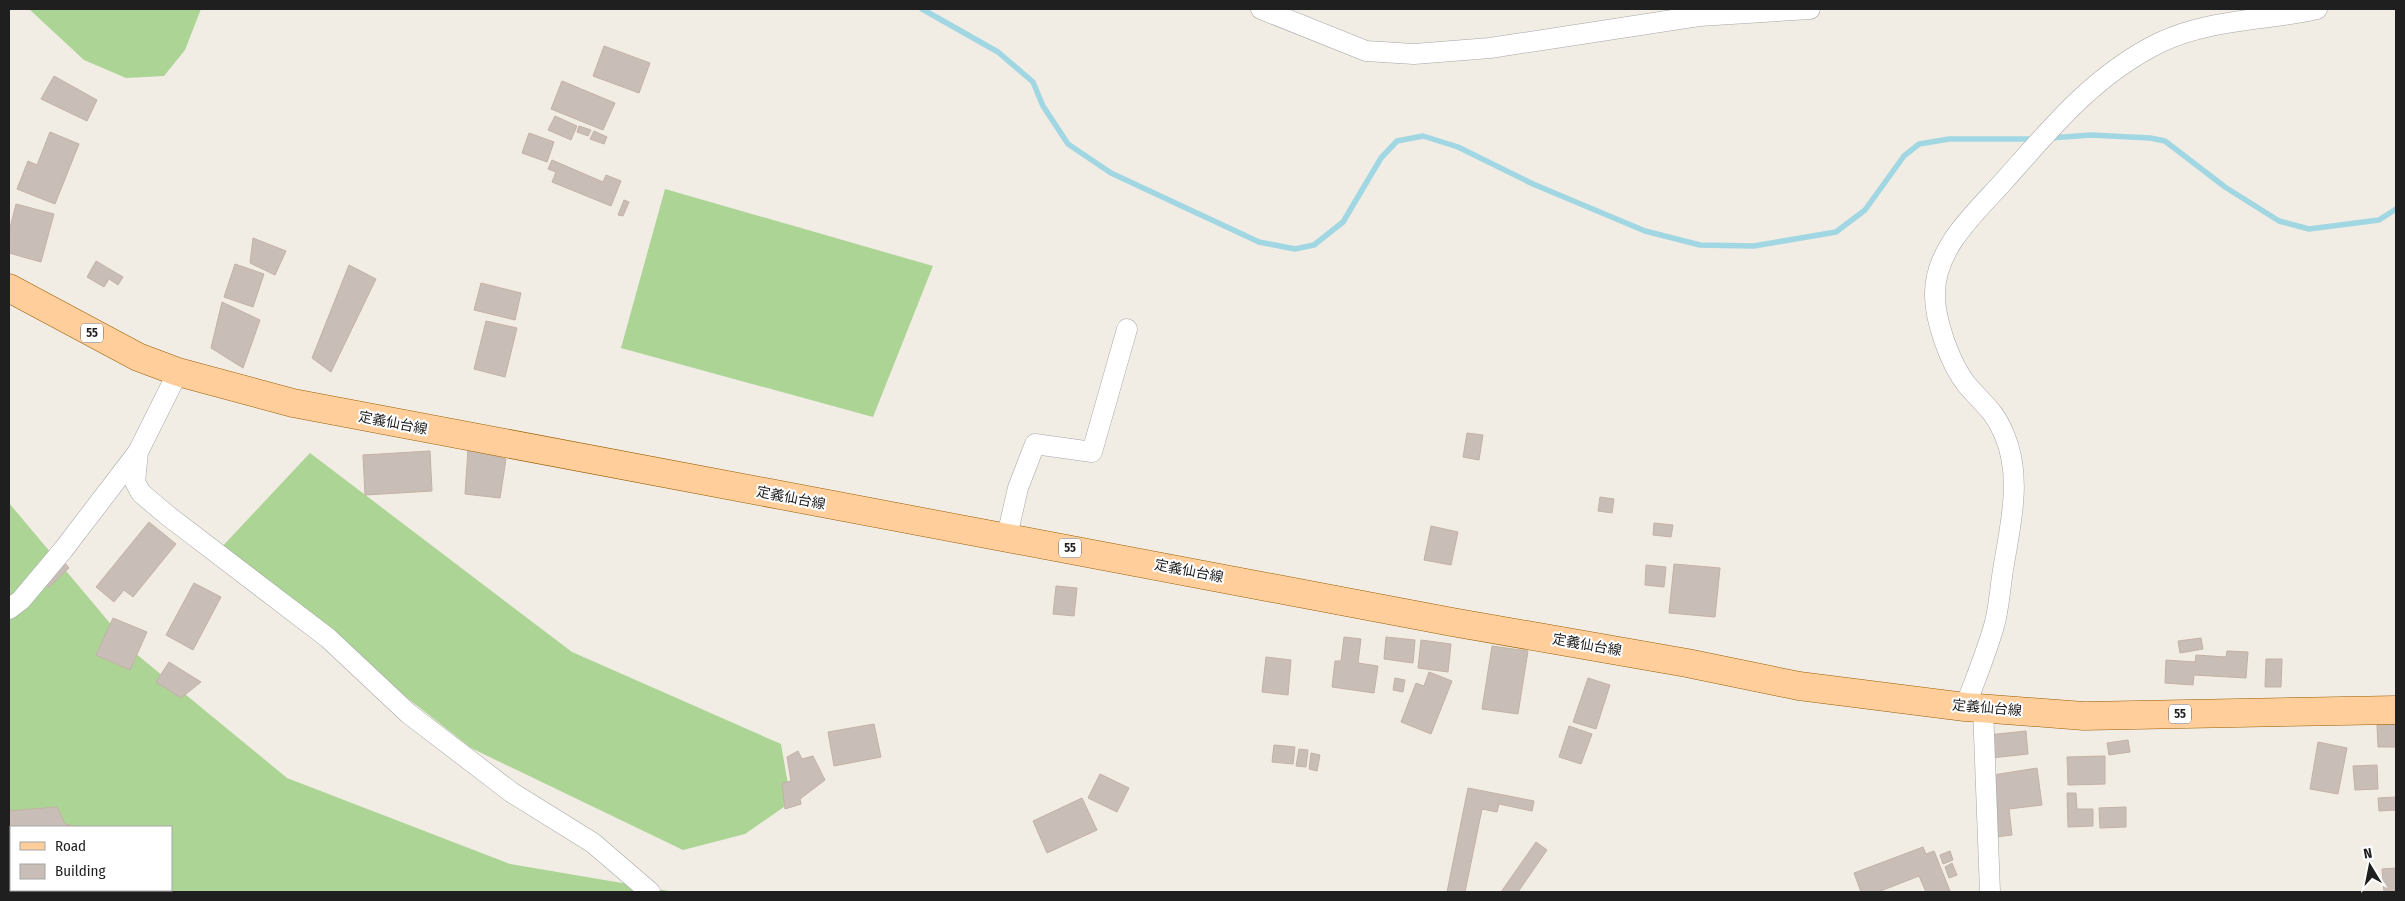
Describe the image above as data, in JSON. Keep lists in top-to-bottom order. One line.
{"streets":{"main road":["55","定義仙台線"]},"legend":["Road","Building"],"north":"top"}
